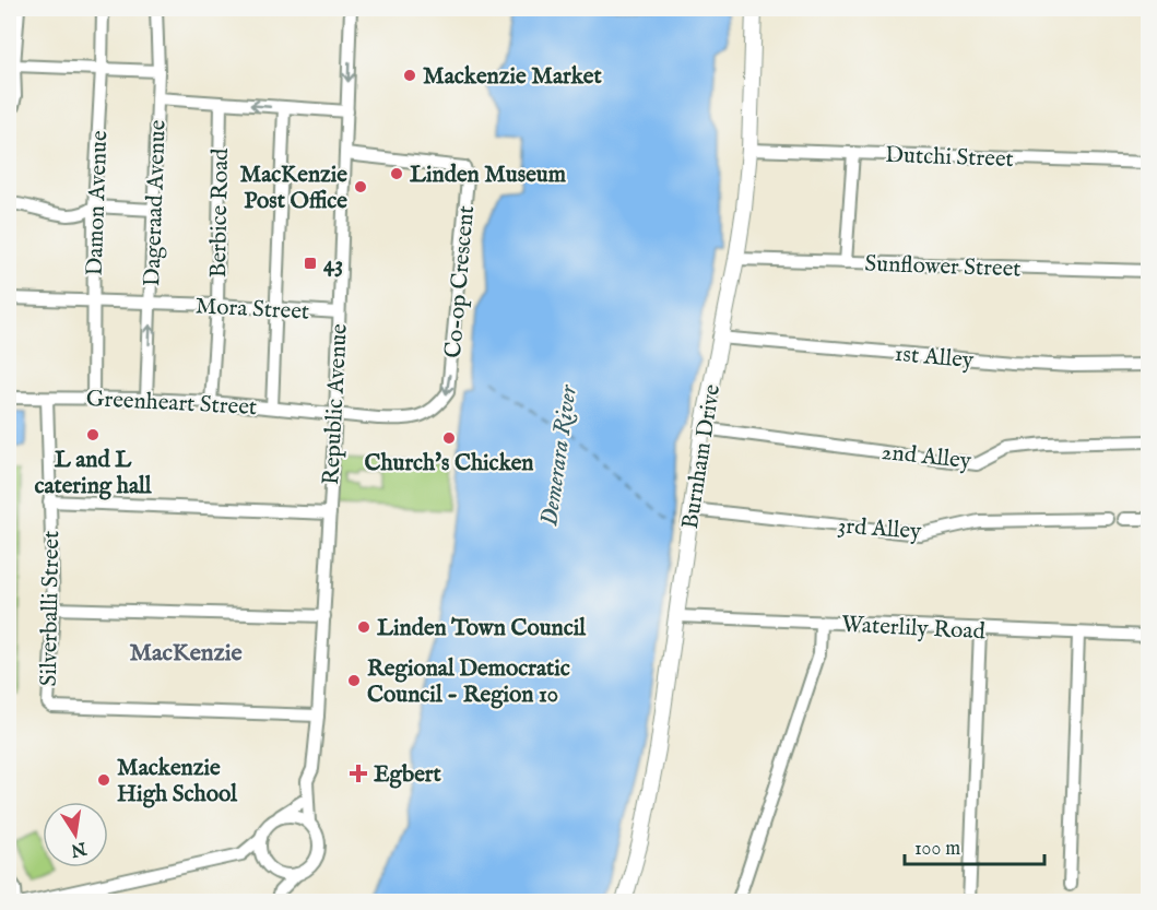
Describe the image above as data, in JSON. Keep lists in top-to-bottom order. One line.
{"streets":{"street":["Dutchi Street","Damon Avenue","Dageraad Avenue","Berbice Road","Sunflower Street","Co-op Crescent","Mora Street","1st Alley","Greenheart Street","Republic Avenue","2nd Alley","Burnham Drive","3rd Alley","Silverballi Street","Waterlily Road"]},"crossings":[["Dutchi Street","Burnham Drive"],["Damon Avenue","Mora Street"],["Damon Avenue","Greenheart Street"],["Dageraad Avenue","Mora Street"],["Dageraad Avenue","Greenheart Street"],["Berbice Road","Mora Street"],["Berbice Road","Greenheart Street"],["Sunflower Street","Burnham Drive"],["Co-op Crescent","Greenheart Street"],["Co-op Crescent","Republic Avenue"],["Mora Street","Republic Avenue"],["1st Alley","Burnham Drive"],["Greenheart Street","Republic Avenue"],["Greenheart Street","Silverballi Street"],["Republic Avenue","Silverballi Street"],["2nd Alley","Burnham Drive"],["Burnham Drive","3rd Alley"],["Burnham Drive","Waterlily Road"]],"districts":["MacKenzie"],"water":["Demerara River"],"places":{"other":["Mackenzie Market","Linden Museum","MacKenzie Post Office","L and L catering hall","Church's Chicken","Linden Town Council","Regional Democratic Council - Region 10","Mackenzie High School"],"transit":["43"],"health":["Egbert"]},"scale_bar":"100 m","north":"bottom"}
